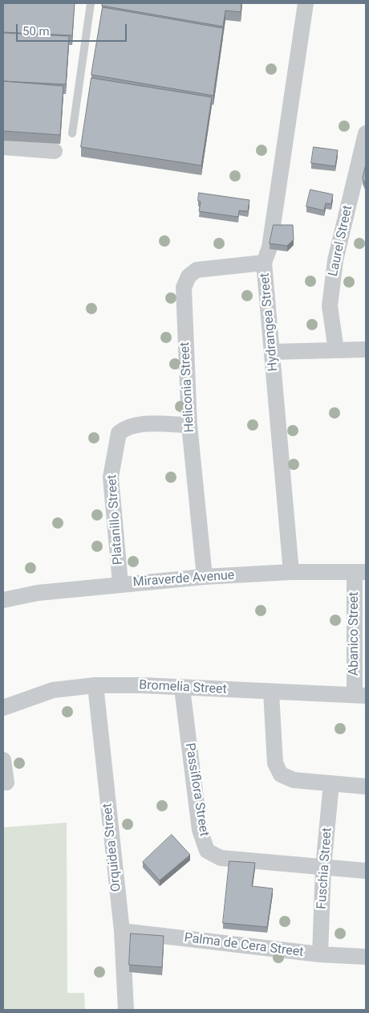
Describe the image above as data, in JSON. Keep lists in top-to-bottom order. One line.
{"streets":{"street":["Laurel Street","Hydrangea Street","Heliconia Street","Platanillo Street","Miraverde Avenue","Abanico Street","Bromelia Street","Passiflora Street","Orquidea Street","Fuschia Street","Palma de Cera Street"]},"crossings":[["Hydrangea Street","Heliconia Street"],["Hydrangea Street","Miraverde Avenue"],["Heliconia Street","Platanillo Street"],["Heliconia Street","Miraverde Avenue"],["Platanillo Street","Miraverde Avenue"],["Miraverde Avenue","Abanico Street"],["Abanico Street","Bromelia Street"],["Bromelia Street","Passiflora Street"],["Bromelia Street","Orquidea Street"],["Passiflora Street","Fuschia Street"],["Orquidea Street","Palma de Cera Street"],["Fuschia Street","Palma de Cera Street"]],"scale_bar":"50 m"}
